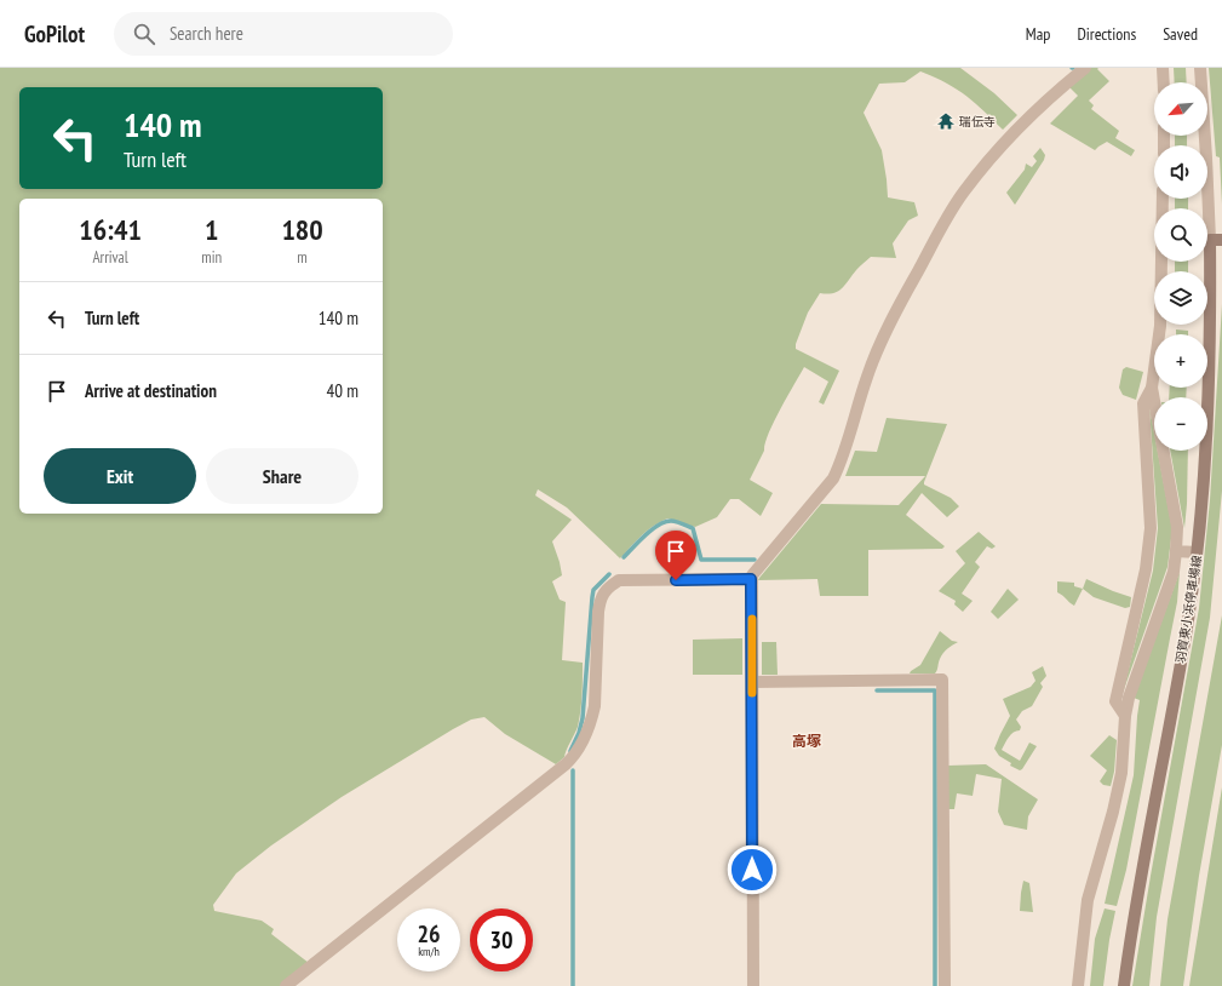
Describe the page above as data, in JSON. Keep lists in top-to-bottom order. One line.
{"streets":{"main road":["羽賀東小浜停車場線"]},"districts":["高塚"],"places":{"temple":["瑞伝寺"]},"north":"bottom left","page":{"header":"GoPilot","search":"Search here","nav":["Map","Directions","Saved"],"map_buttons":["+","−"],"turn":["140 m","Turn left"],"eta":["16:41","Arrival","1","min","180","m"],"list":[{"name":"Turn left","value":"140 m"},{"name":"Arrive at destination","value":"40 m"}],"buttons":["Exit","Share"],"speed":"26 km/h","limit":"30"}}
